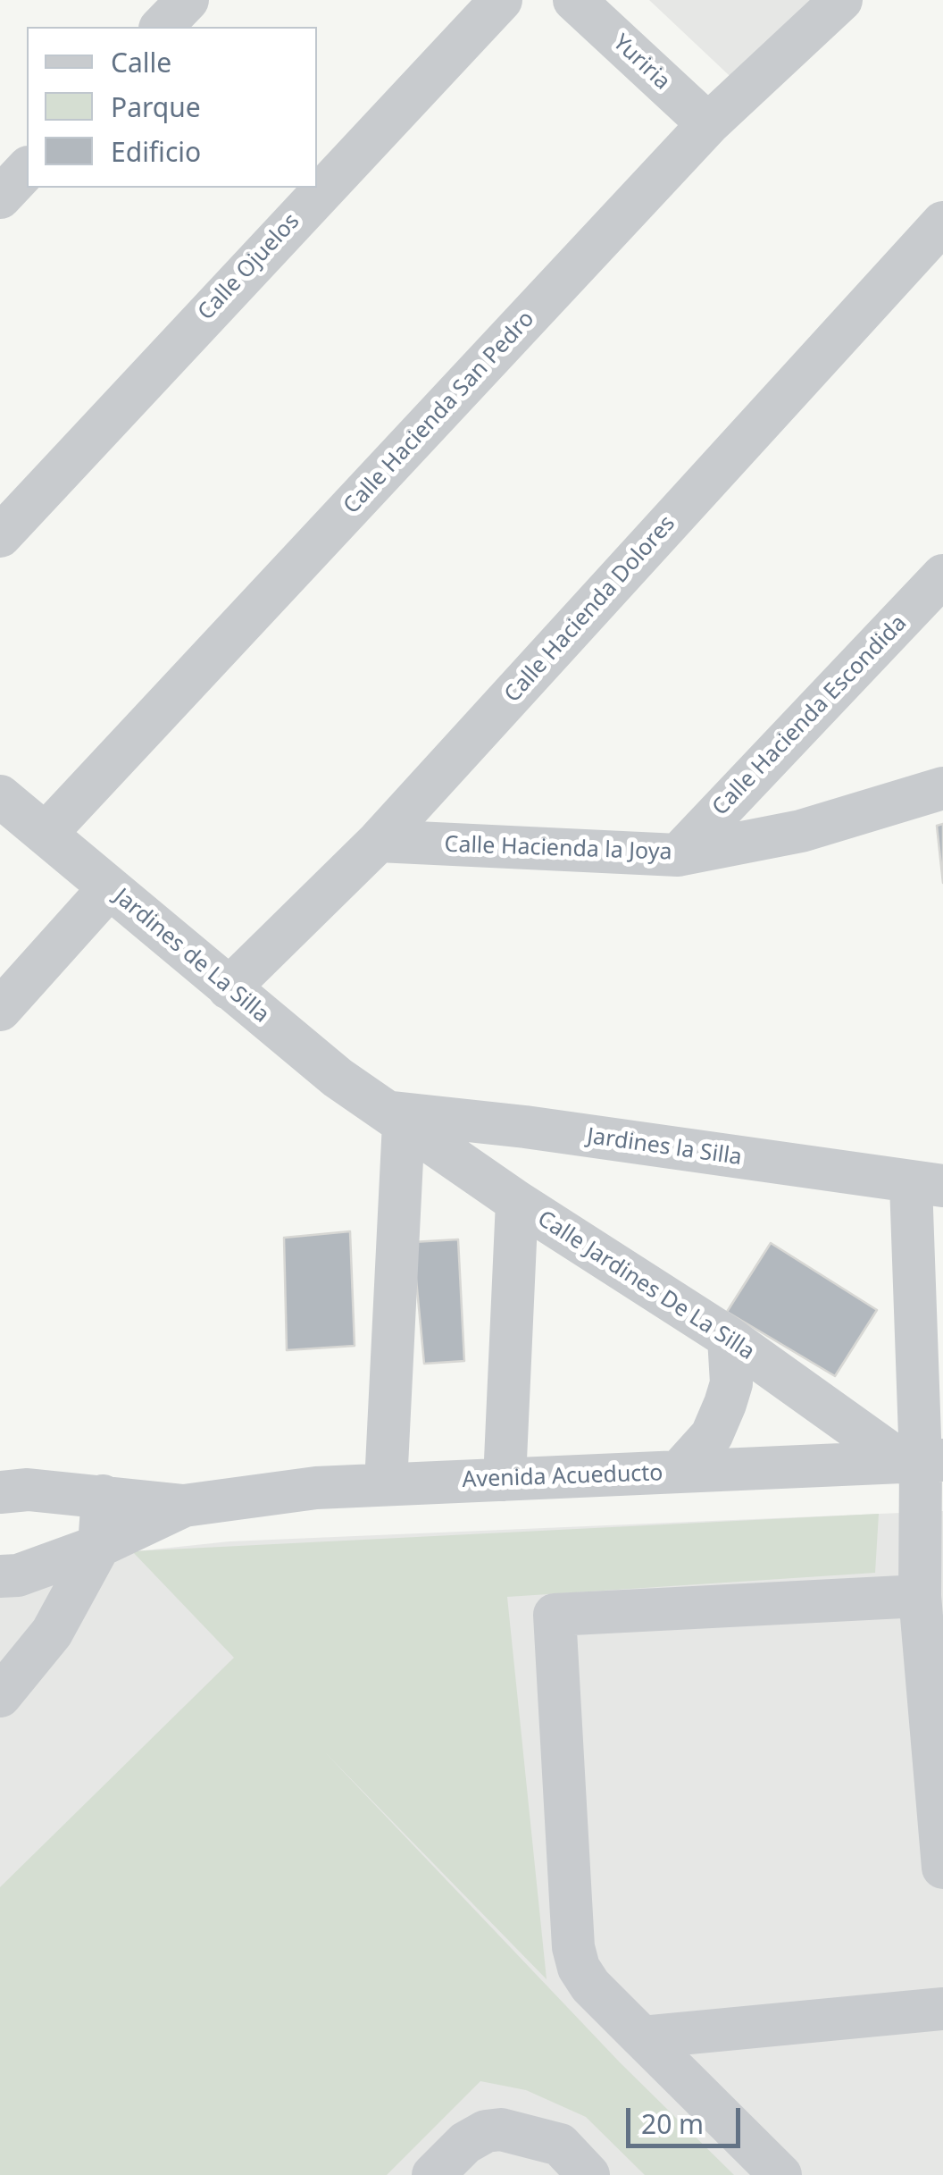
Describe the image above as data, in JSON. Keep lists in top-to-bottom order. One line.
{"streets":{"street":["Yuriria","Calle Ojuelos","Calle Hacienda San Pedro","Calle Hacienda Dolores","Calle Hacienda Escondida","Calle Hacienda la Joya","Jardines de La Silla","Jardines la Silla","Calle Jardines De La Silla","Avenida Acueducto"]},"crossings":[["Yuriria","Calle Hacienda San Pedro"],["Calle Hacienda San Pedro","Jardines de La Silla"],["Calle Hacienda Dolores","Calle Hacienda la Joya"],["Calle Hacienda Dolores","Jardines de La Silla"],["Calle Hacienda Escondida","Calle Hacienda la Joya"],["Jardines de La Silla","Jardines la Silla"],["Jardines de La Silla","Calle Jardines De La Silla"],["Jardines la Silla","Calle Jardines De La Silla"],["Calle Jardines De La Silla","Avenida Acueducto"]],"legend":["Calle","Parque","Edificio"],"scale_bar":"20 m"}
